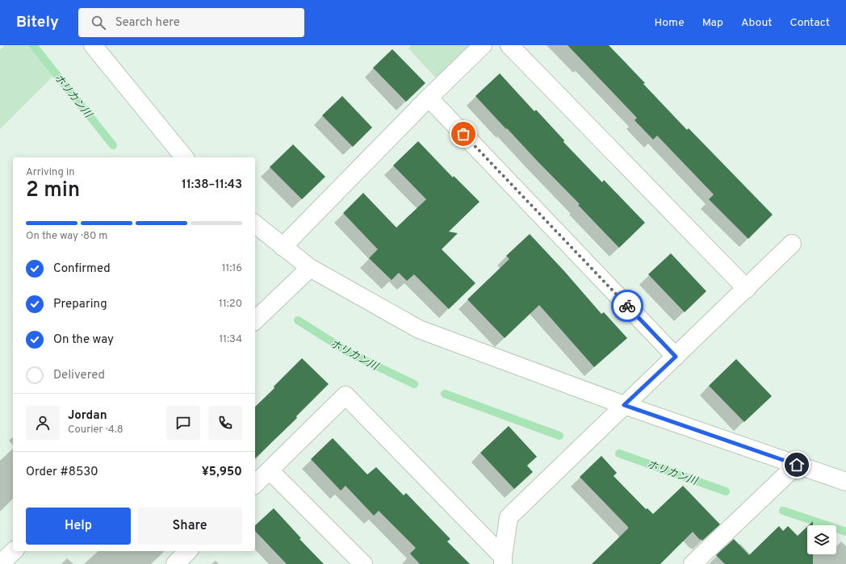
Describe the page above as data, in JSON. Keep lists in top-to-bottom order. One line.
{"water":["ホリカン川"],"page":{"header":"Bitely","search":"Search here","nav":["Home","Map","About","Contact"],"heading":["2 min","Arriving in","11:38–11:43"],"panel":["Jordan","Courier · 4.8","Order #8530","¥5,950"],"bar":"On the way · 80 m","list":[["Confirmed","11:16"],["Preparing","11:20"],["On the way","11:34"],"Delivered"],"buttons":["Help","Share"]}}
